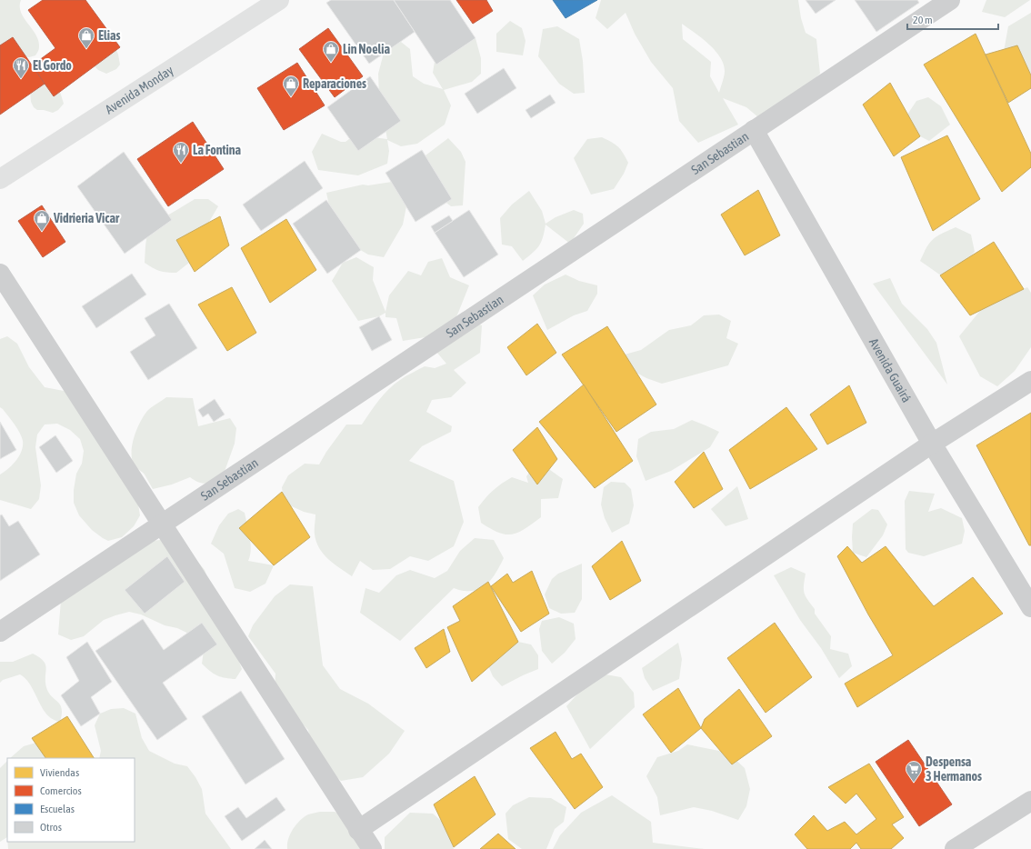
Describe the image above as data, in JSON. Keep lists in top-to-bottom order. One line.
{"streets":{"main road":["Avenida Monday"],"street":["San Sebastian","Avenida Guairá"]},"crossings":[["San Sebastian","Avenida Guairá"]],"places":{"shop":["Elias","Lin Noelia","Reparaciones","Vidrieria Vicar"],"restaurant":["El Gordo","La Fontina"],"supermarket":["Despensa 3 Hermanos"]},"legend":["Viviendas","Comercios","Escuelas","Otros"],"scale_bar":"20 m"}
